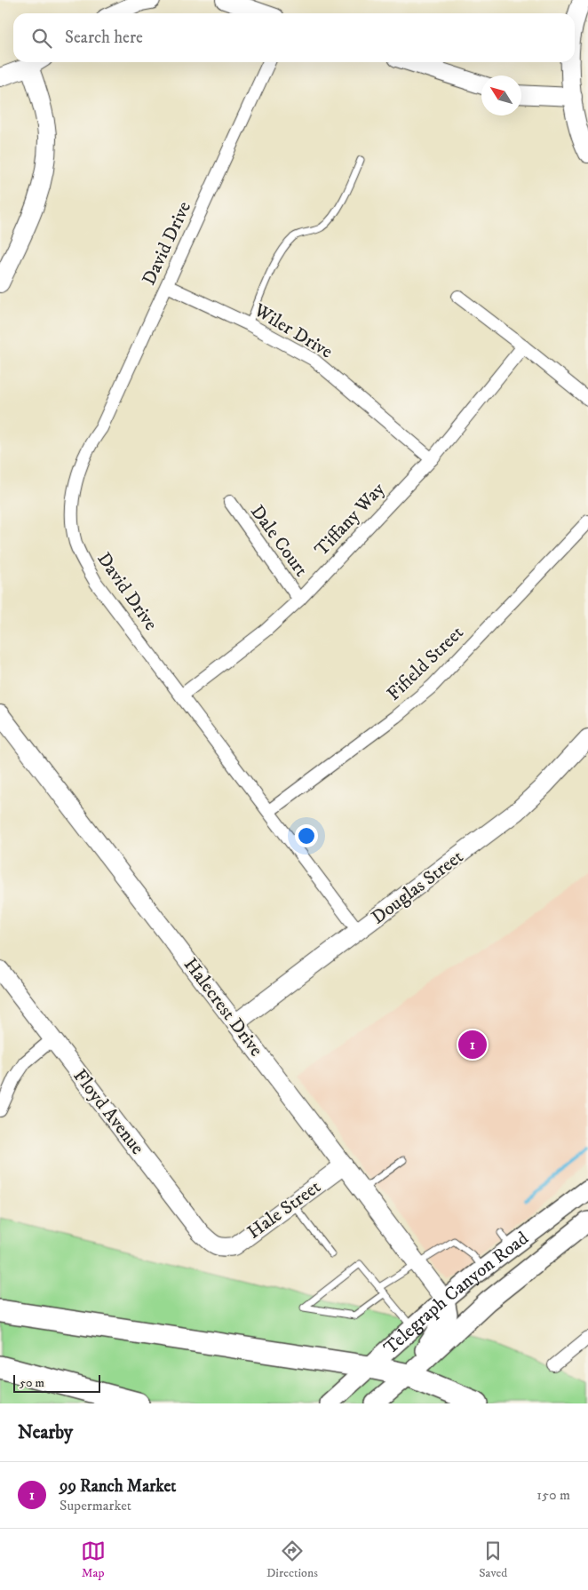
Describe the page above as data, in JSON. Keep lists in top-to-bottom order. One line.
{"streets":{"main road":["Telegraph Canyon Road"],"street":["David Drive","Wiler Drive","Tiffany Way","Dale Court","Fifield Street","Douglas Street","Halecrest Drive","Floyd Avenue","Hale Street"]},"crossings":[["David Drive","Wiler Drive"],["David Drive","Tiffany Way"],["David Drive","Fifield Street"],["David Drive","Douglas Street"],["Wiler Drive","Tiffany Way"],["Tiffany Way","Dale Court"],["Douglas Street","Halecrest Drive"],["Halecrest Drive","Hale Street"],["Halecrest Drive","Telegraph Canyon Road"],["Floyd Avenue","Hale Street"]],"scale_bar":"50 m","north":"top left","page":{"search":"Search here","pins":"1","scale":"50 m","heading":"Nearby","list":[{"mark":"1","name":"99 Ranch Market","note":"Supermarket","value":"150 m"}],"nav":["Map","Directions","Saved"]}}
